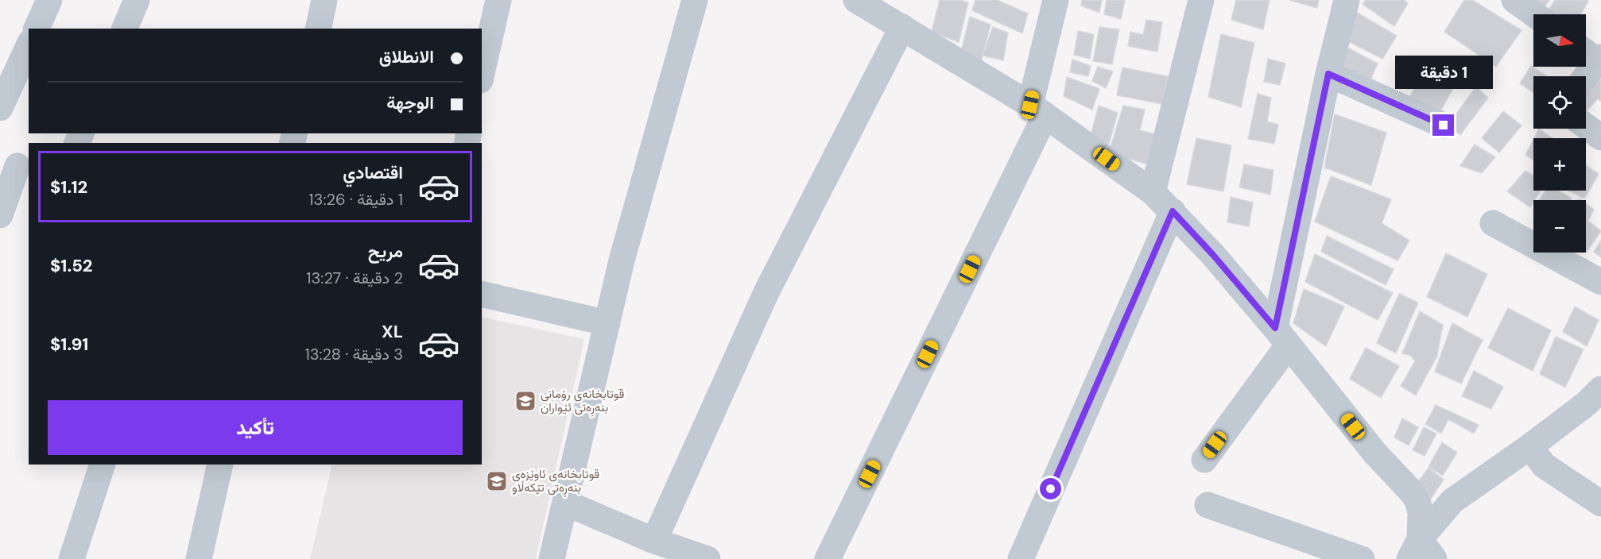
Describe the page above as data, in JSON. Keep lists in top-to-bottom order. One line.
{"places":{"school or university":["قوتابخانەی رۆمانی بنەرِەتی ئێواران","قوتابخانەی ئاوێزەی بنەڕەتی تێکەڵاو"]},"north":"right","page":{"map_buttons":["+","−"],"banner":["الانطلاق","الوجهة"],"bubble":"1 دقيقة","list":[{"name":"اقتصادي","note":"1 دقيقة · 13:26","value":"$1.12"},{"name":"مريح","note":"2 دقيقة · 13:27","value":"$1.52"},{"name":"XL","note":"3 دقيقة · 13:28","value":"$1.91"}],"buttons":"تأكيد"}}
